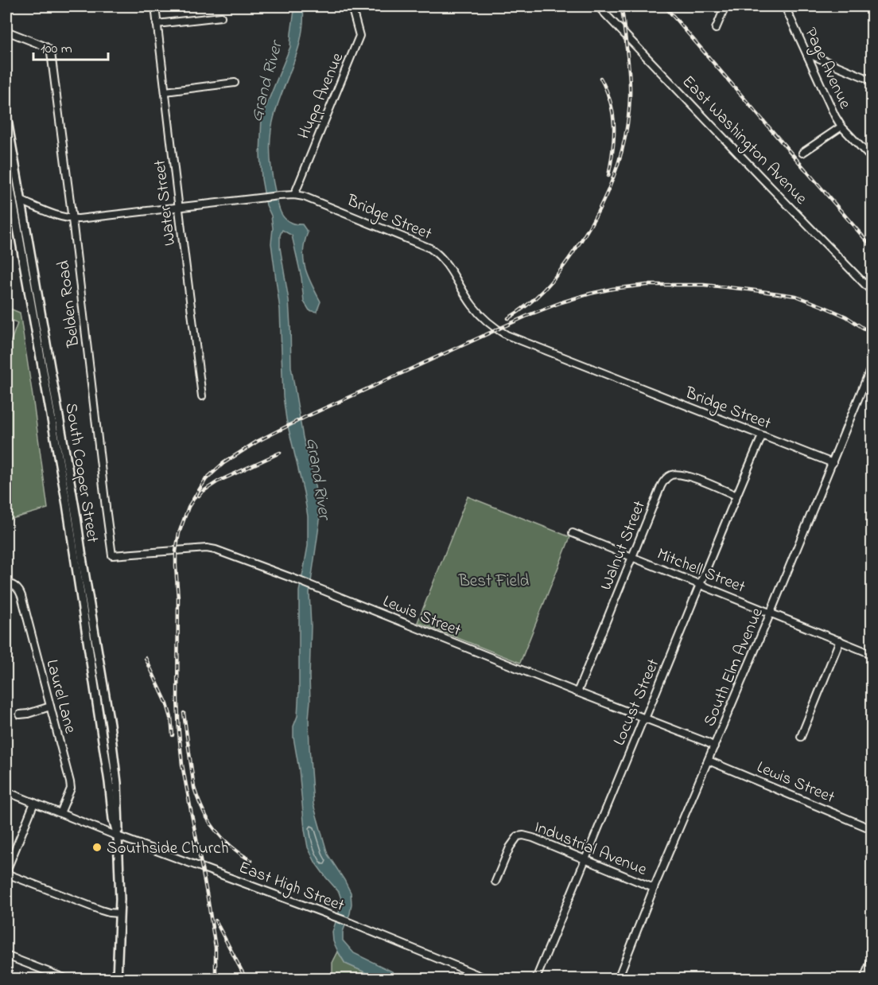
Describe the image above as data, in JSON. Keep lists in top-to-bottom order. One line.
{"streets":{"main road":["South Cooper Street"],"street":["Page Avenue","Hupp Avenue","East Washington Avenue","Water Street","Bridge Street","Belden Road","Walnut Street","Mitchell Street","Lewis Street","South Elm Avenue","Laurel Lane","Locust Street","Industrial Avenue","East High Street"]},"crossings":[["Hupp Avenue","Bridge Street"],["Water Street","Bridge Street"],["Bridge Street","Belden Road"],["Bridge Street","South Cooper Street"],["Bridge Street","South Elm Avenue"],["Bridge Street","Locust Street"],["Belden Road","Lewis Street"],["South Cooper Street","East High Street"],["Walnut Street","Mitchell Street"],["Walnut Street","Lewis Street"],["Walnut Street","Locust Street"],["Mitchell Street","South Elm Avenue"],["Mitchell Street","Locust Street"],["Lewis Street","South Elm Avenue"],["Lewis Street","Locust Street"],["South Elm Avenue","Industrial Avenue"],["Laurel Lane","East High Street"],["Locust Street","Industrial Avenue"]],"water":["Grand River"],"parks":["Best Field"],"places":["Southside Church"],"scale_bar":"100 m"}
